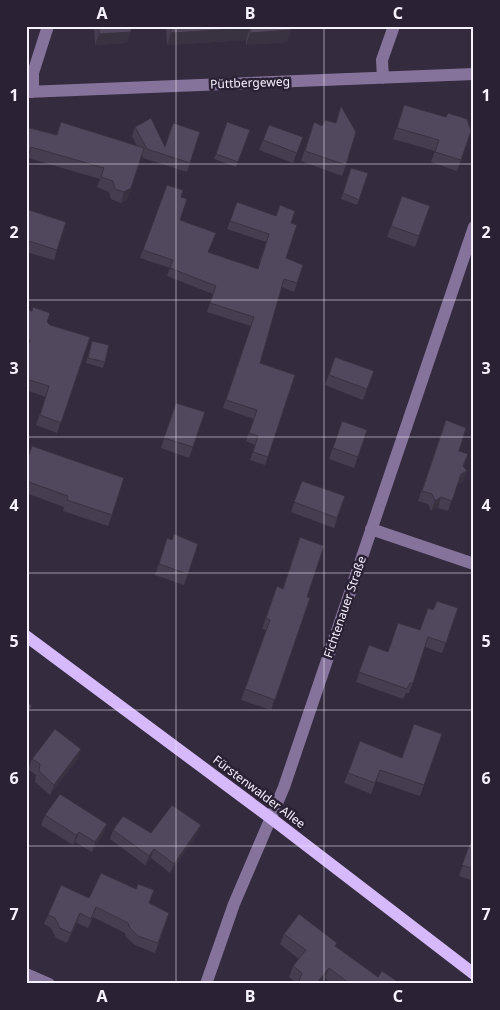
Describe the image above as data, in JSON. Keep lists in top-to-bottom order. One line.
{"streets":{"main road":["Fürstenwalder Allee"],"street":["Püttbergeweg","Fichtenauer Straße"]},"crossings":[["Fichtenauer Straße","Fürstenwalder Allee"]],"grid":{"columns":["A","B","C"],"rows":["1","2","3","4","5","6","7"]}}
